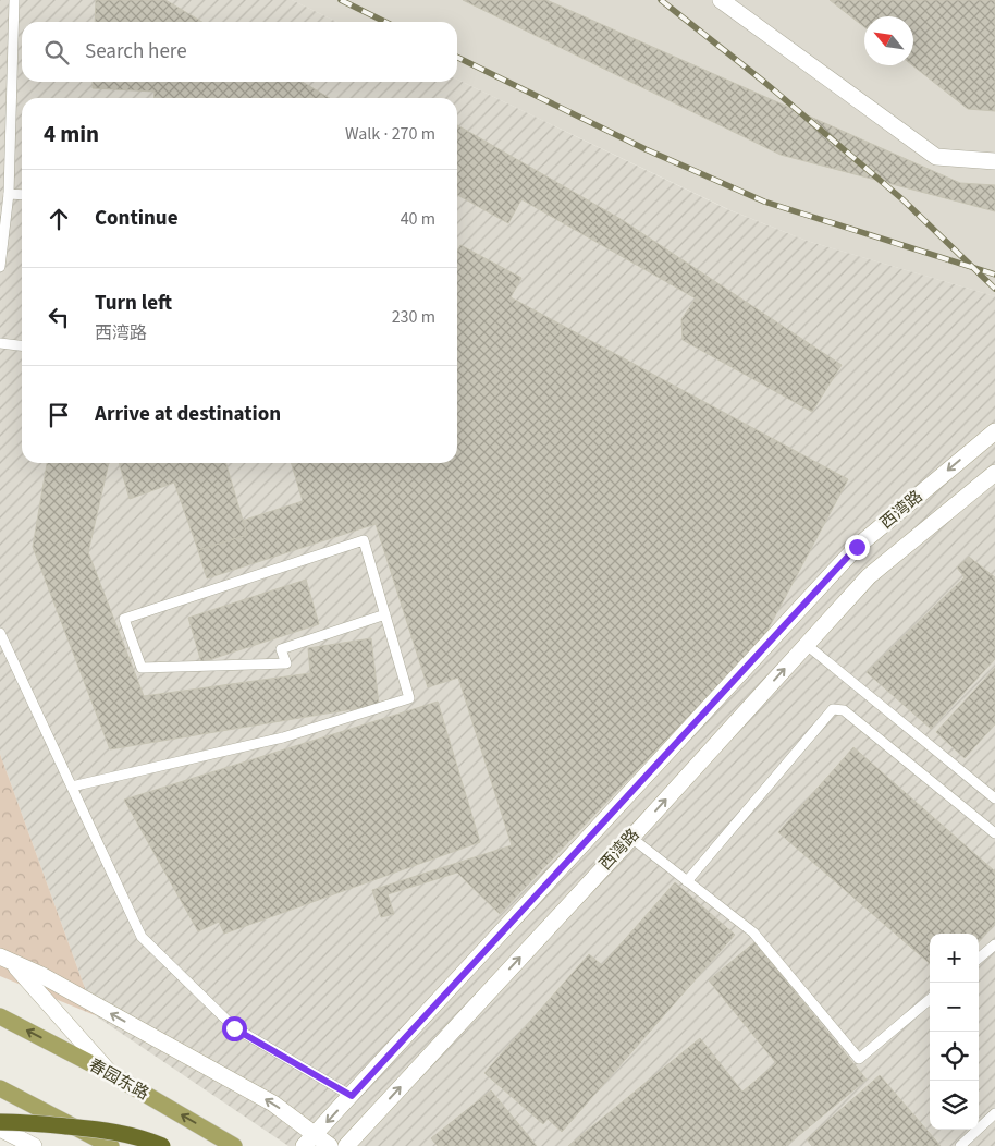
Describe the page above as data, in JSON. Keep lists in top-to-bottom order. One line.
{"streets":{"main road":["西湾路","春园东路"]},"north":"top left","page":{"search":"Search here","heading":["4 min","Walk · 270 m"],"list":[["Continue","40 m"],["Turn left","西湾路","230 m"],"Arrive at destination"],"map_buttons":["+","−"]}}
